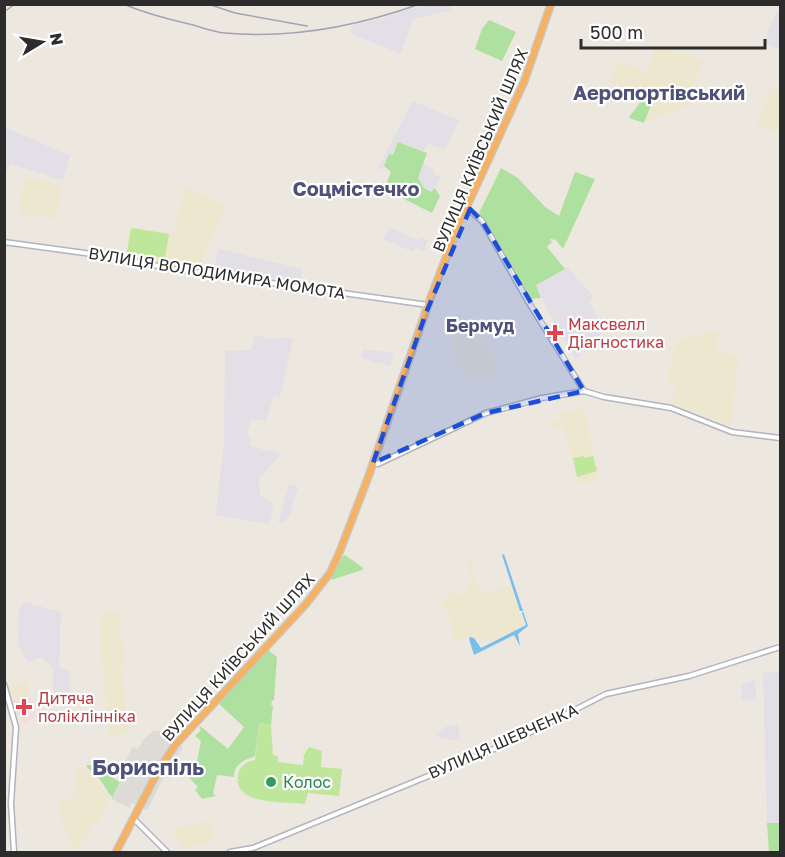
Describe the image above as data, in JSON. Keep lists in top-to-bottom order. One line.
{"streets":{"highway":["ВУЛИЦЯ КИЇВСЬКИЙ ШЛЯХ"],"main road":["ВУЛИЦЯ ВОЛОДИМИРА МОМОТА","ВУЛИЦЯ ШЕВЧЕНКА"]},"crossings":[["ВУЛИЦЯ КИЇВСЬКИЙ ШЛЯХ","ВУЛИЦЯ ВОЛОДИМИРА МОМОТА"]],"districts":["Аеропортівський","Соцмістечко","Бермуд","Бориспіль"],"places":{"health":["Максвелл Діагностика","Дитяча поліклінніка"],"other":["Колос"]},"scale_bar":"500 m","north":"right"}
